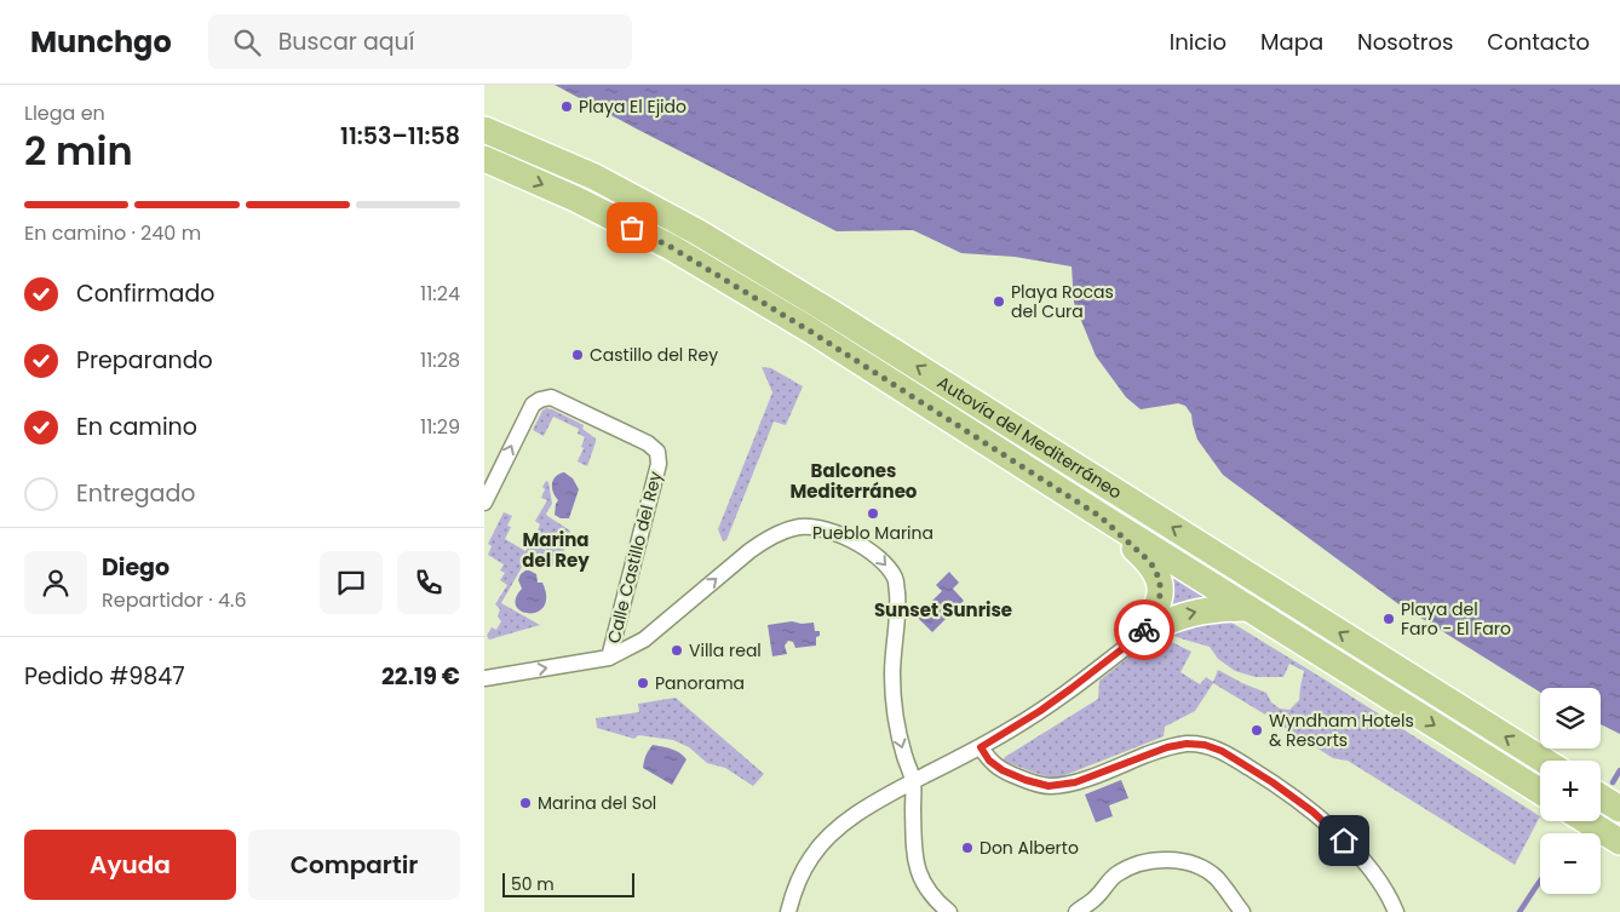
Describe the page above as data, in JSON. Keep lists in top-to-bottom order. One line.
{"streets":{"highway":["Autovía del Mediterráneo"],"street":["Calle Castillo del Rey"]},"districts":["Balcones Mediterráneo","Marina del Rey","Sunset Sunrise"],"places":["Playa El Ejido","Playa Rocas del Cura","Castillo del Rey","Pueblo Marina","Playa del Faro - El Faro","Villa real","Panorama","Wyndham Hotels & Resorts","Marina del Sol","Don Alberto"],"scale_bar":"50 m","page":{"header":"Munchgo","search":"Buscar aquí","nav":["Inicio","Mapa","Nosotros","Contacto"],"heading":["2 min","Llega en","11:53–11:58"],"panel":["Diego","Repartidor · 4.6","Pedido #9847","22.19 €"],"bar":"En camino · 240 m","list":[["Confirmado","11:24"],["Preparando","11:28"],["En camino","11:29"],"Entregado"],"map_buttons":["+","−"],"buttons":["Ayuda","Compartir"],"scale":"50 m"}}
